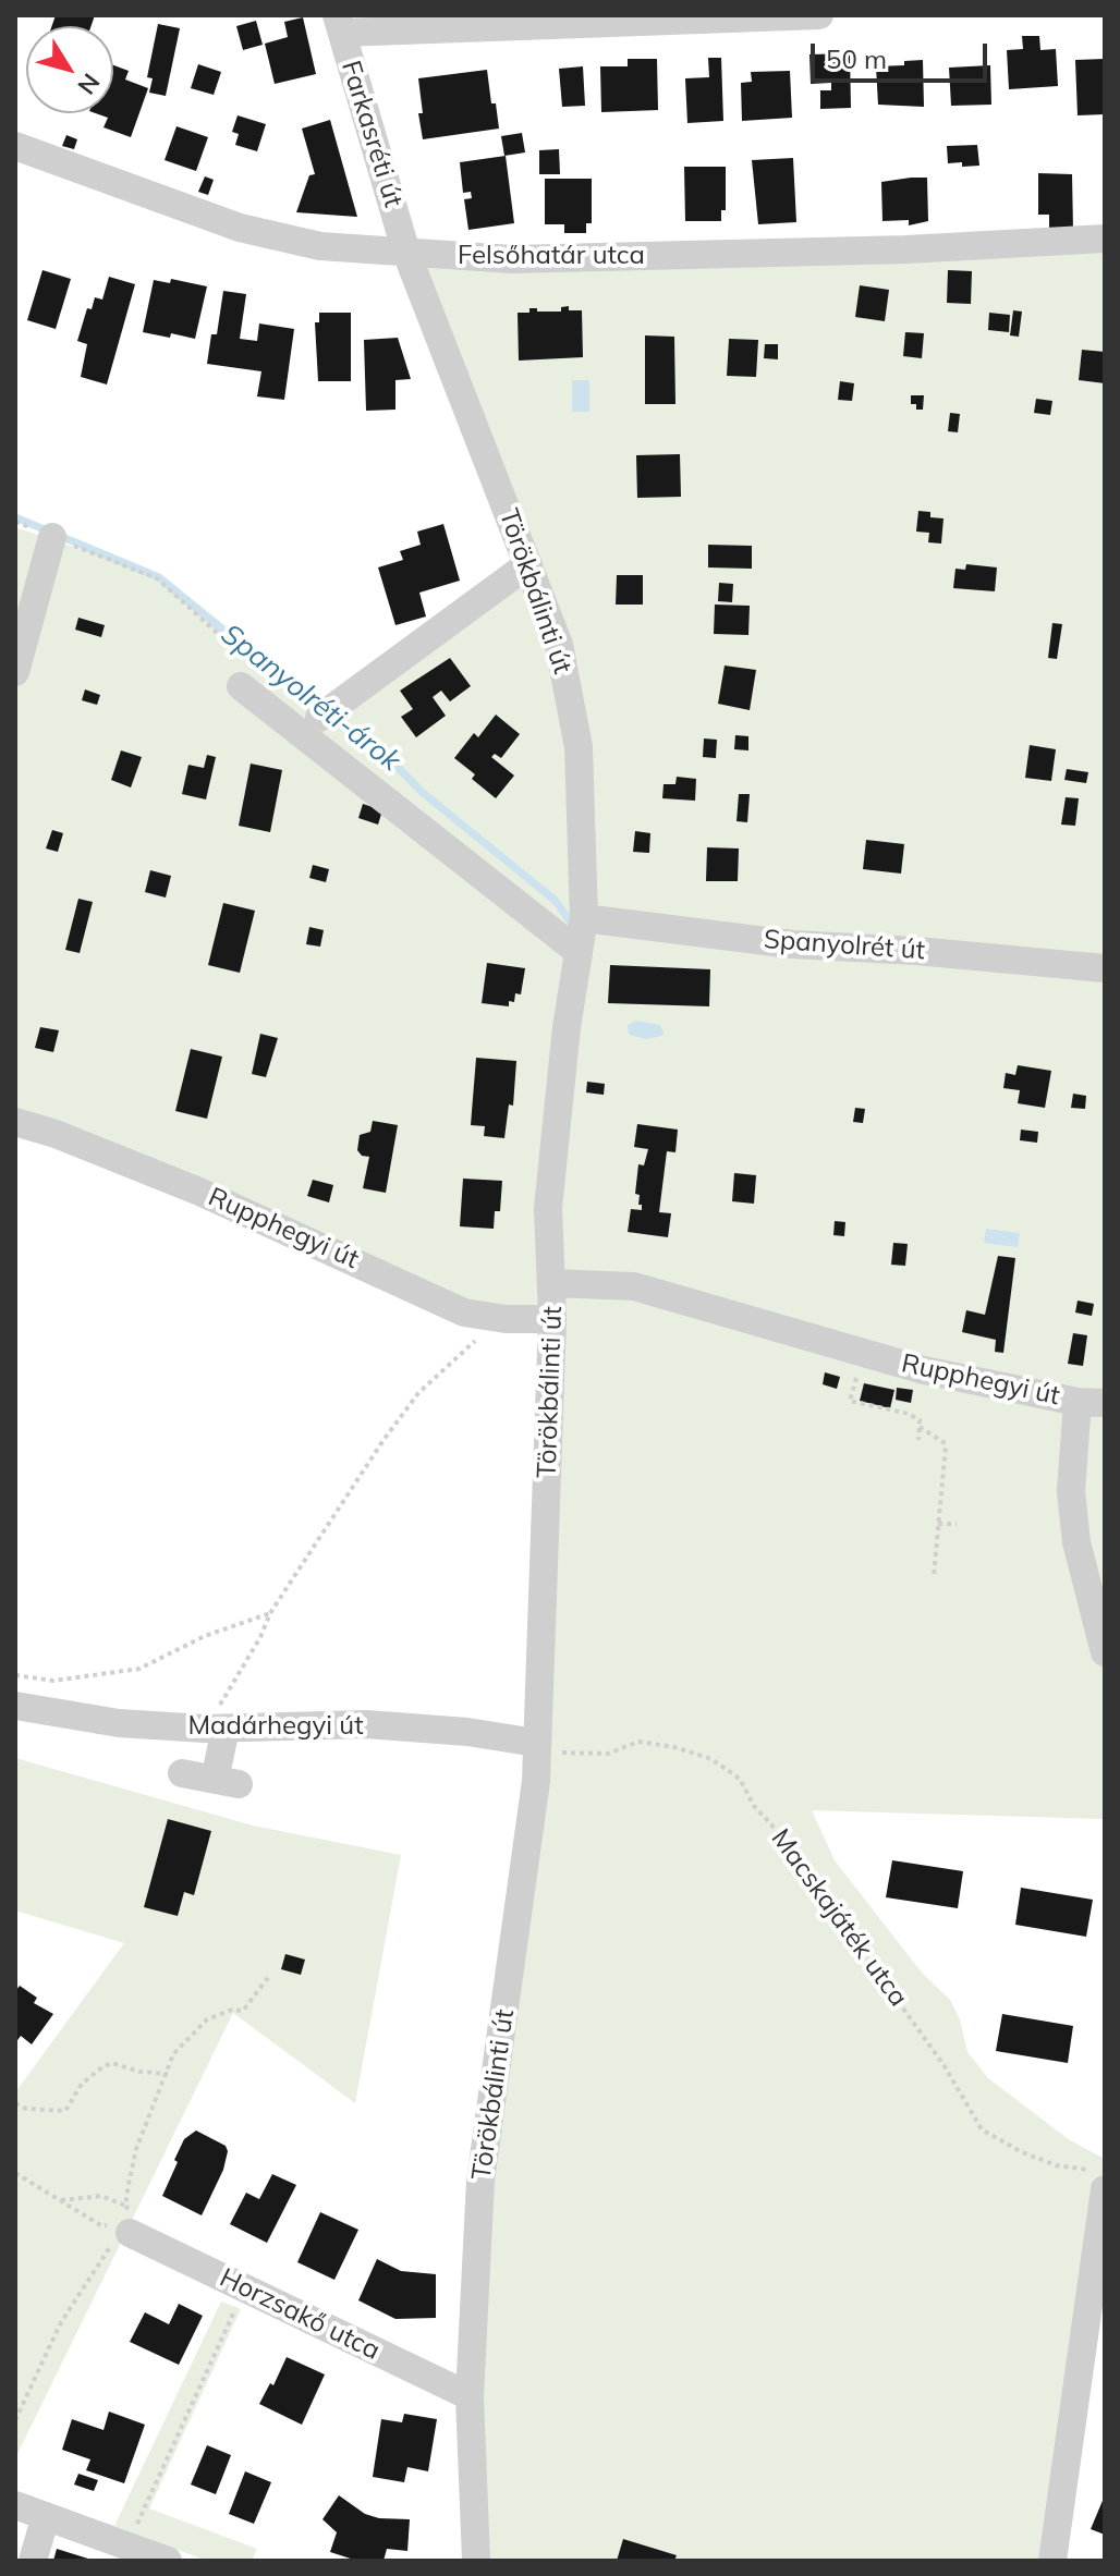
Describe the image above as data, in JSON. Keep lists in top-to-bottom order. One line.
{"streets":{"street":["Farkasréti út","Felsőhatár utca","Törökbálinti út","Spanyolrét út","Rupphegyi út","Madárhegyi út","Horzsakő utca"],"path":["Macskajáték utca"]},"crossings":[["Farkasréti út","Felsőhatár utca"],["Farkasréti út","Törökbálinti út"],["Felsőhatár utca","Törökbálinti út"],["Törökbálinti út","Spanyolrét út"],["Törökbálinti út","Rupphegyi út"],["Törökbálinti út","Madárhegyi út"],["Törökbálinti út","Macskajáték utca"],["Törökbálinti út","Horzsakő utca"],["Madárhegyi út","Macskajáték utca"]],"water":["Spanyolréti-árok"],"scale_bar":"50 m","north":"bottom right"}
